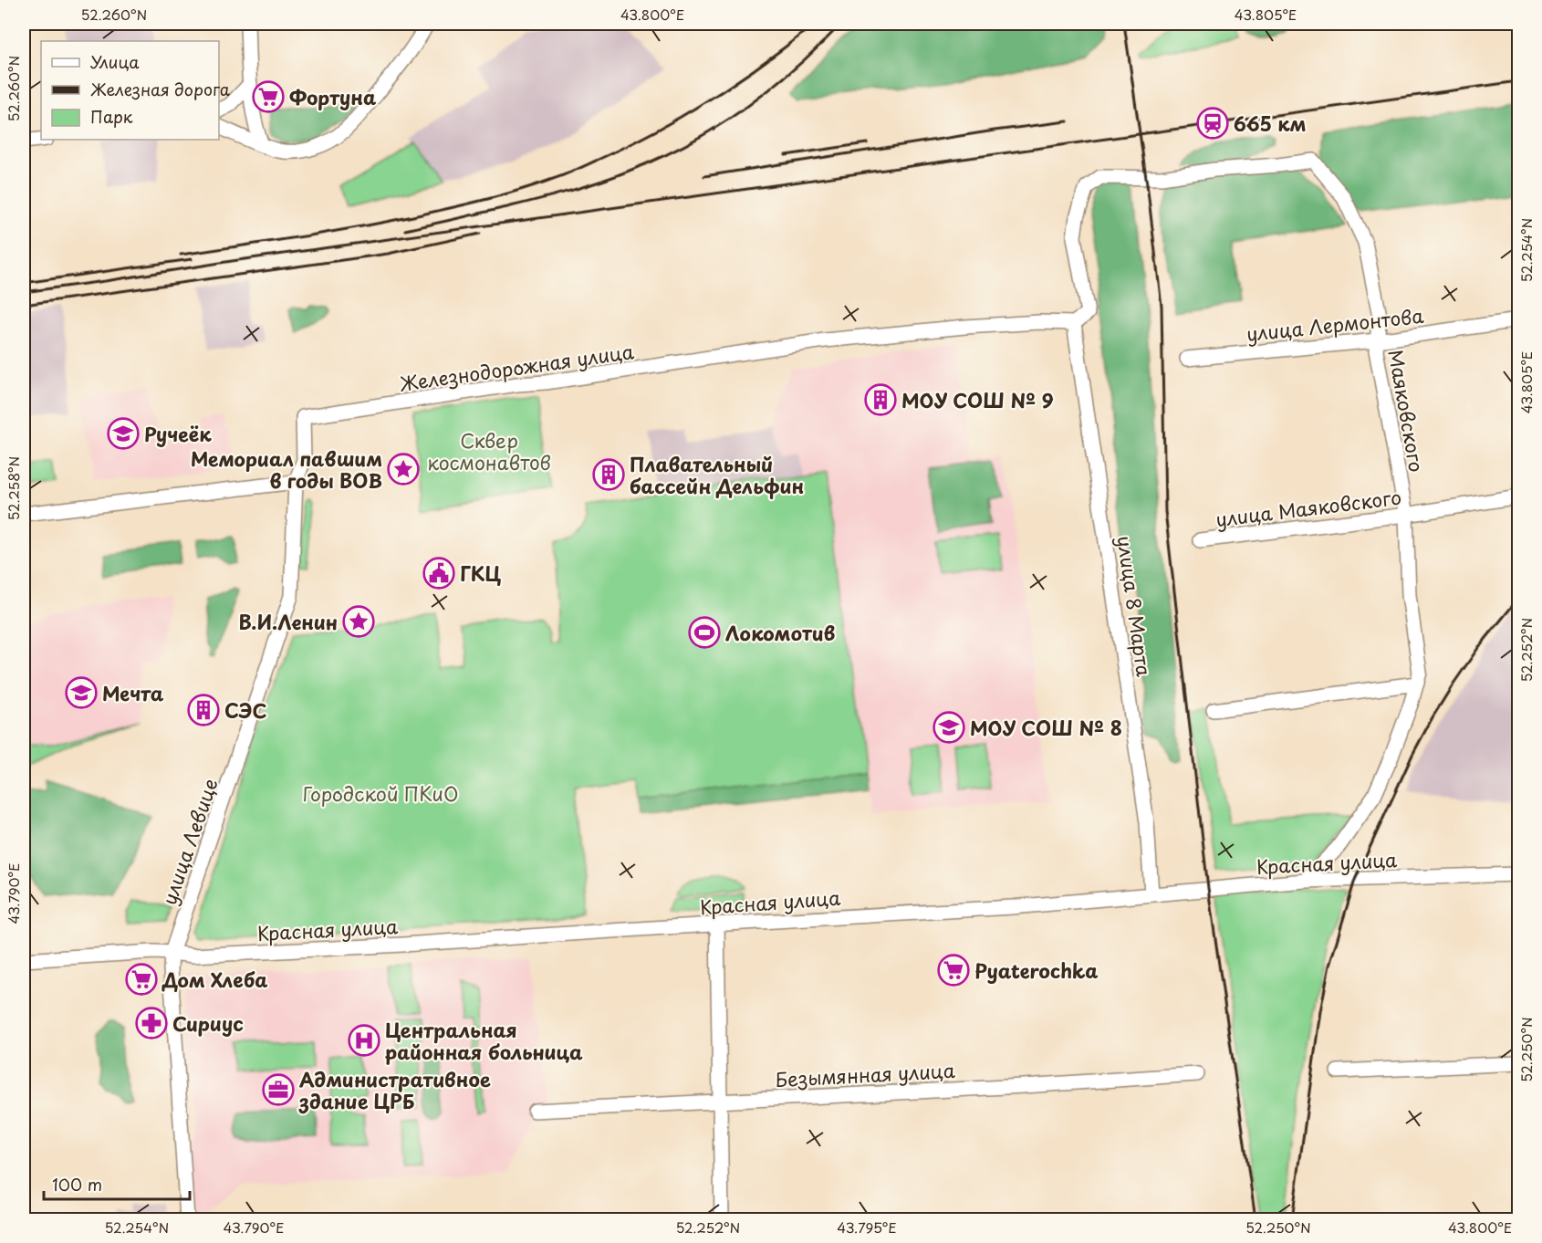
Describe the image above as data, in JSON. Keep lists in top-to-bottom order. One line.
{"streets":{"street":["улица Лермонтова","Железнодорожная улица","Маяковского","улица Маяковского","улица 8 Марта","улица Левице","Красная улица","Безымянная улица"]},"crossings":[["улица Лермонтова","Маяковского"],["Железнодорожная улица","Маяковского"],["Железнодорожная улица","улица 8 Марта"],["Железнодорожная улица","улица Левице"],["Маяковского","улица Маяковского"],["Маяковского","улица 8 Марта"],["Маяковского","Красная улица"],["улица 8 Марта","Красная улица"],["улица Левице","Красная улица"]],"parks":["Сквер космонавтов","Городской ПКиО"],"places":{"supermarket":["Фортуна","Pyaterochka","Дом Хлеба"],"station":["665 км"],"building":["МОУ СОШ № 9","Плавательный бассейн Дельфин","СЭС"],"school or university":["Ручеёк","Мечта","МОУ СОШ № 8"],"place":["Мемориал павшим в годы ВОВ","В.И.Ленин"],"public building":["ГКЦ"],"sports":["Локомотив"],"pharmacy":["Сириус"],"hospital":["Центральная районная больница"],"office":["Административное здание ЦРБ"]},"legend":["Улица","Железная дорога","Парк"],"scale_bar":"100 m","coordinates":["52.260°N","43.800°E","43.805°E","52.254°N","52.258°N","52.252°N","43.790°E","52.250°N","43.795°E"]}
